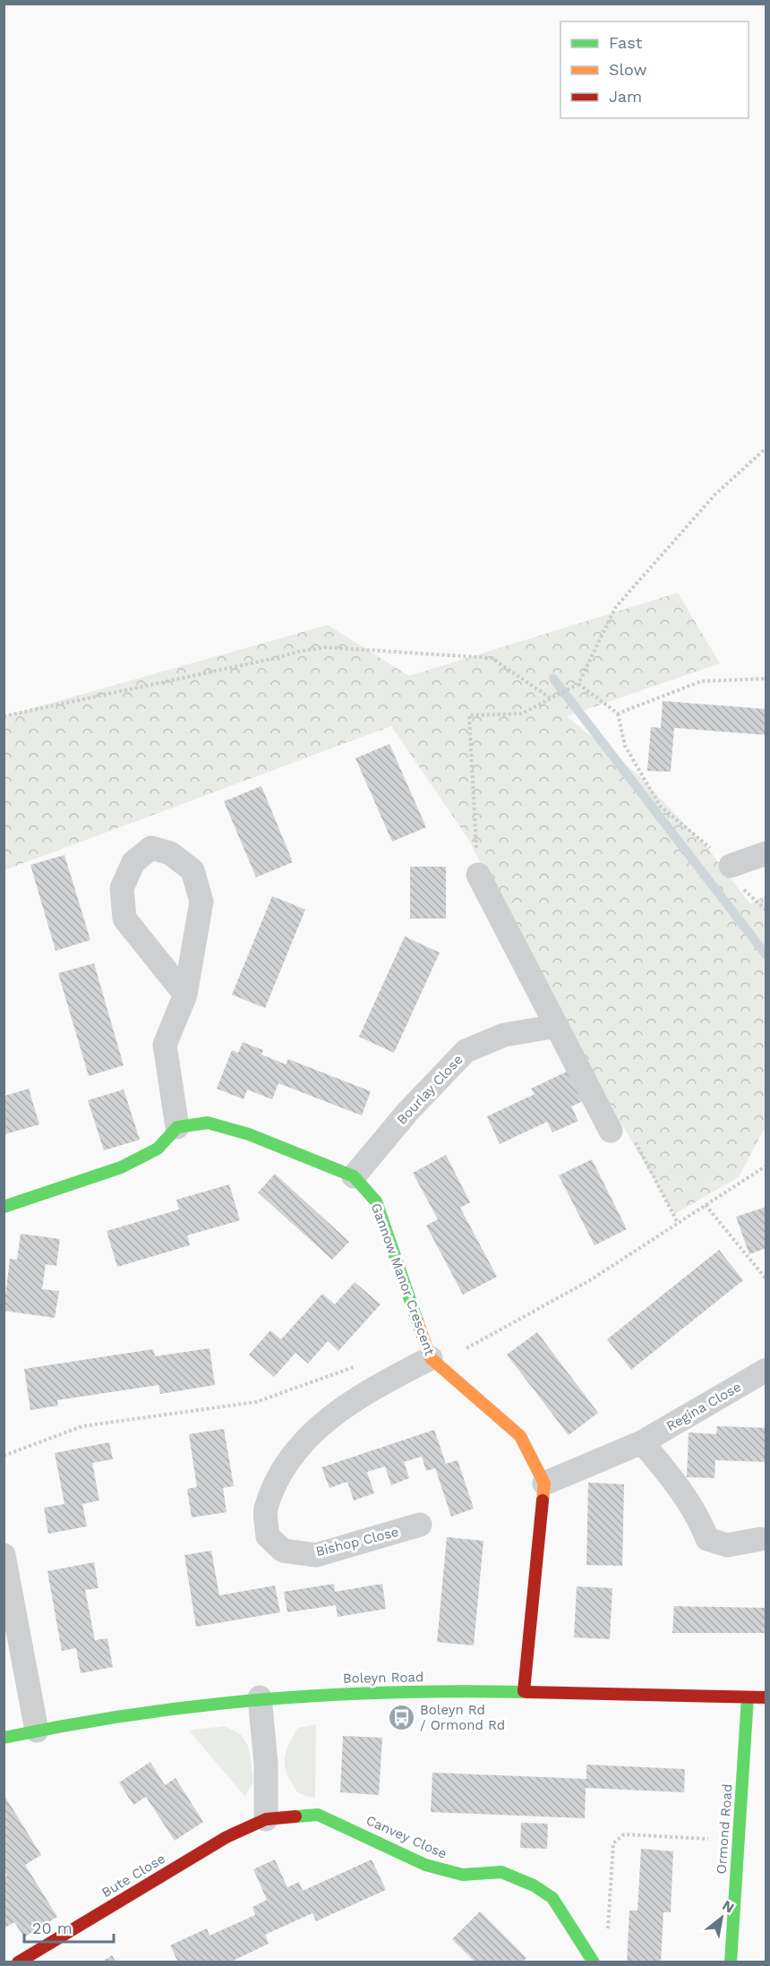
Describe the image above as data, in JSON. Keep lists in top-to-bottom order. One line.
{"streets":{"street":["Bourlay Close","Gannow Manor Crescent","Regina Close","Bishop Close","Boleyn Road","Ormond Road","Canvey Close","Bute Close"]},"crossings":[["Bourlay Close","Gannow Manor Crescent"],["Gannow Manor Crescent","Regina Close"],["Gannow Manor Crescent","Bishop Close"],["Boleyn Road","Ormond Road"],["Canvey Close","Bute Close"]],"places":{"bus stop":["Boleyn Rd / Ormond Rd"]},"legend":["Fast","Slow","Jam"],"scale_bar":"20 m","north":"top right"}
